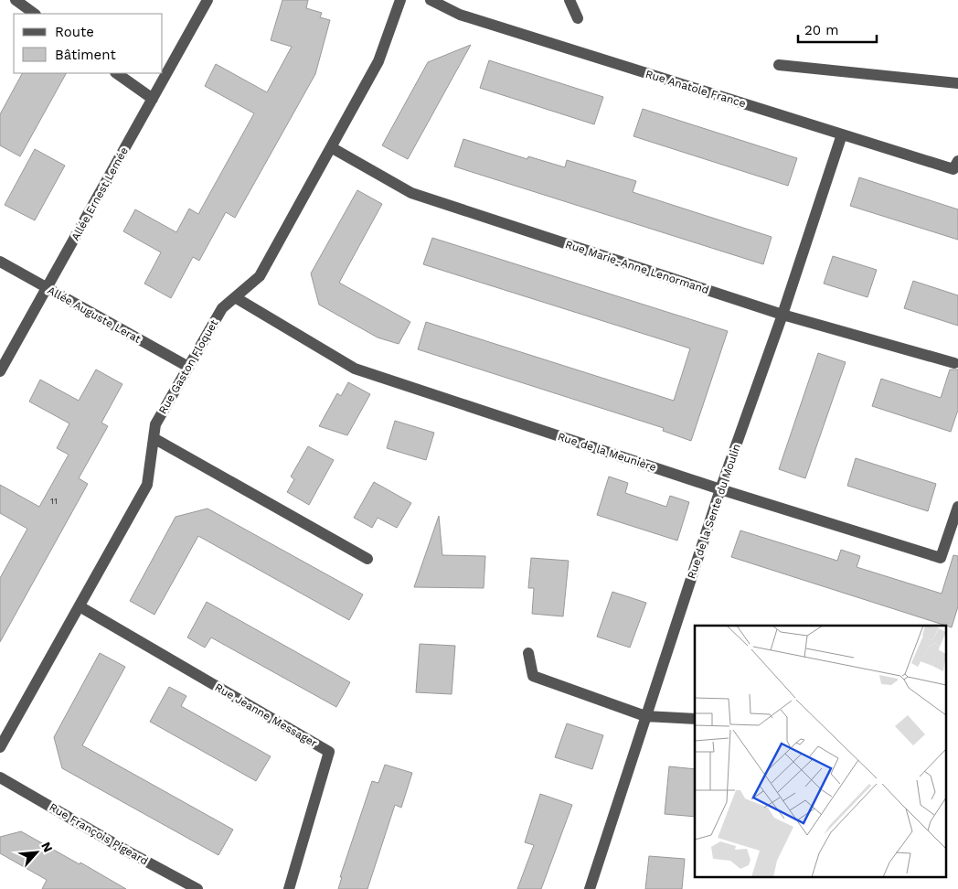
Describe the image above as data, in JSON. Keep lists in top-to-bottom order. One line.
{"streets":{"street":["Rue Anatole France","Allée Ernest Lemée","Rue Marie-Anne Lenormand","Allée Auguste Lerat","Rue Gaston Floquet","Rue de la Meunière","Rue de la Sente du Moulin","Rue Jeanne Messager","Rue François Pigeard"]},"crossings":[["Rue Anatole France","Rue de la Sente du Moulin"],["Allée Ernest Lemée","Allée Auguste Lerat"],["Rue Marie-Anne Lenormand","Rue Gaston Floquet"],["Rue Marie-Anne Lenormand","Rue de la Sente du Moulin"],["Allée Auguste Lerat","Rue Gaston Floquet"],["Rue Gaston Floquet","Rue de la Meunière"],["Rue Gaston Floquet","Rue Jeanne Messager"],["Rue de la Meunière","Rue de la Sente du Moulin"]],"house_numbers":["11"],"legend":["Route","Bâtiment"],"scale_bar":"20 m","north":"top right"}
